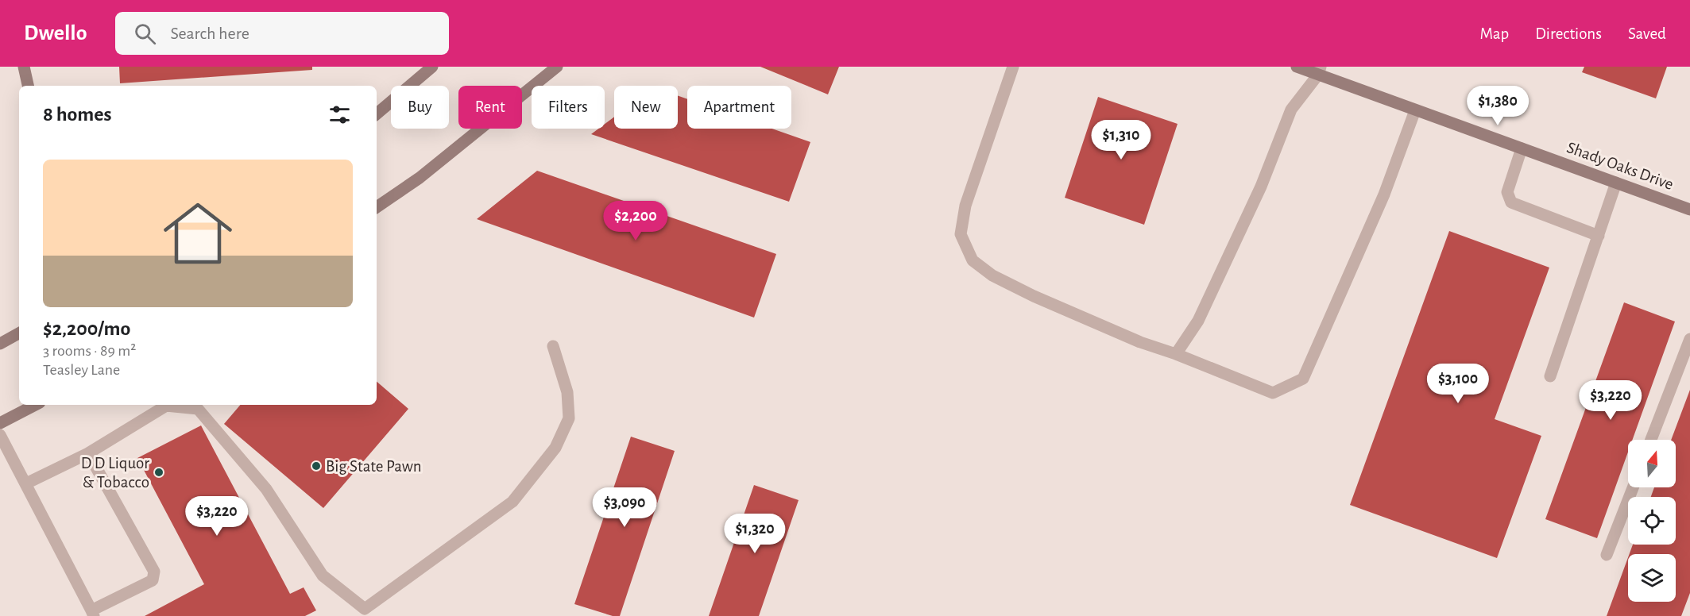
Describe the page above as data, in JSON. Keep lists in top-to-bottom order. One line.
{"streets":{"street":["Shady Oaks Drive"]},"places":["Big State Pawn","D D Liquor & Tobacco"],"north":"top","page":{"header":"Dwello","search":"Search here","nav":["Map","Directions","Saved"],"price":["$1,380","$1,310","$2,200","$3,100","$3,220","$3,090","$3,220","$1,320"],"chip":["Buy","Rent","Filters","New","Apartment"],"heading":"8 homes","list":[{"name":"$2,200/mo","note":"3 rooms · 89 m² · Teasley Lane"}]}}
